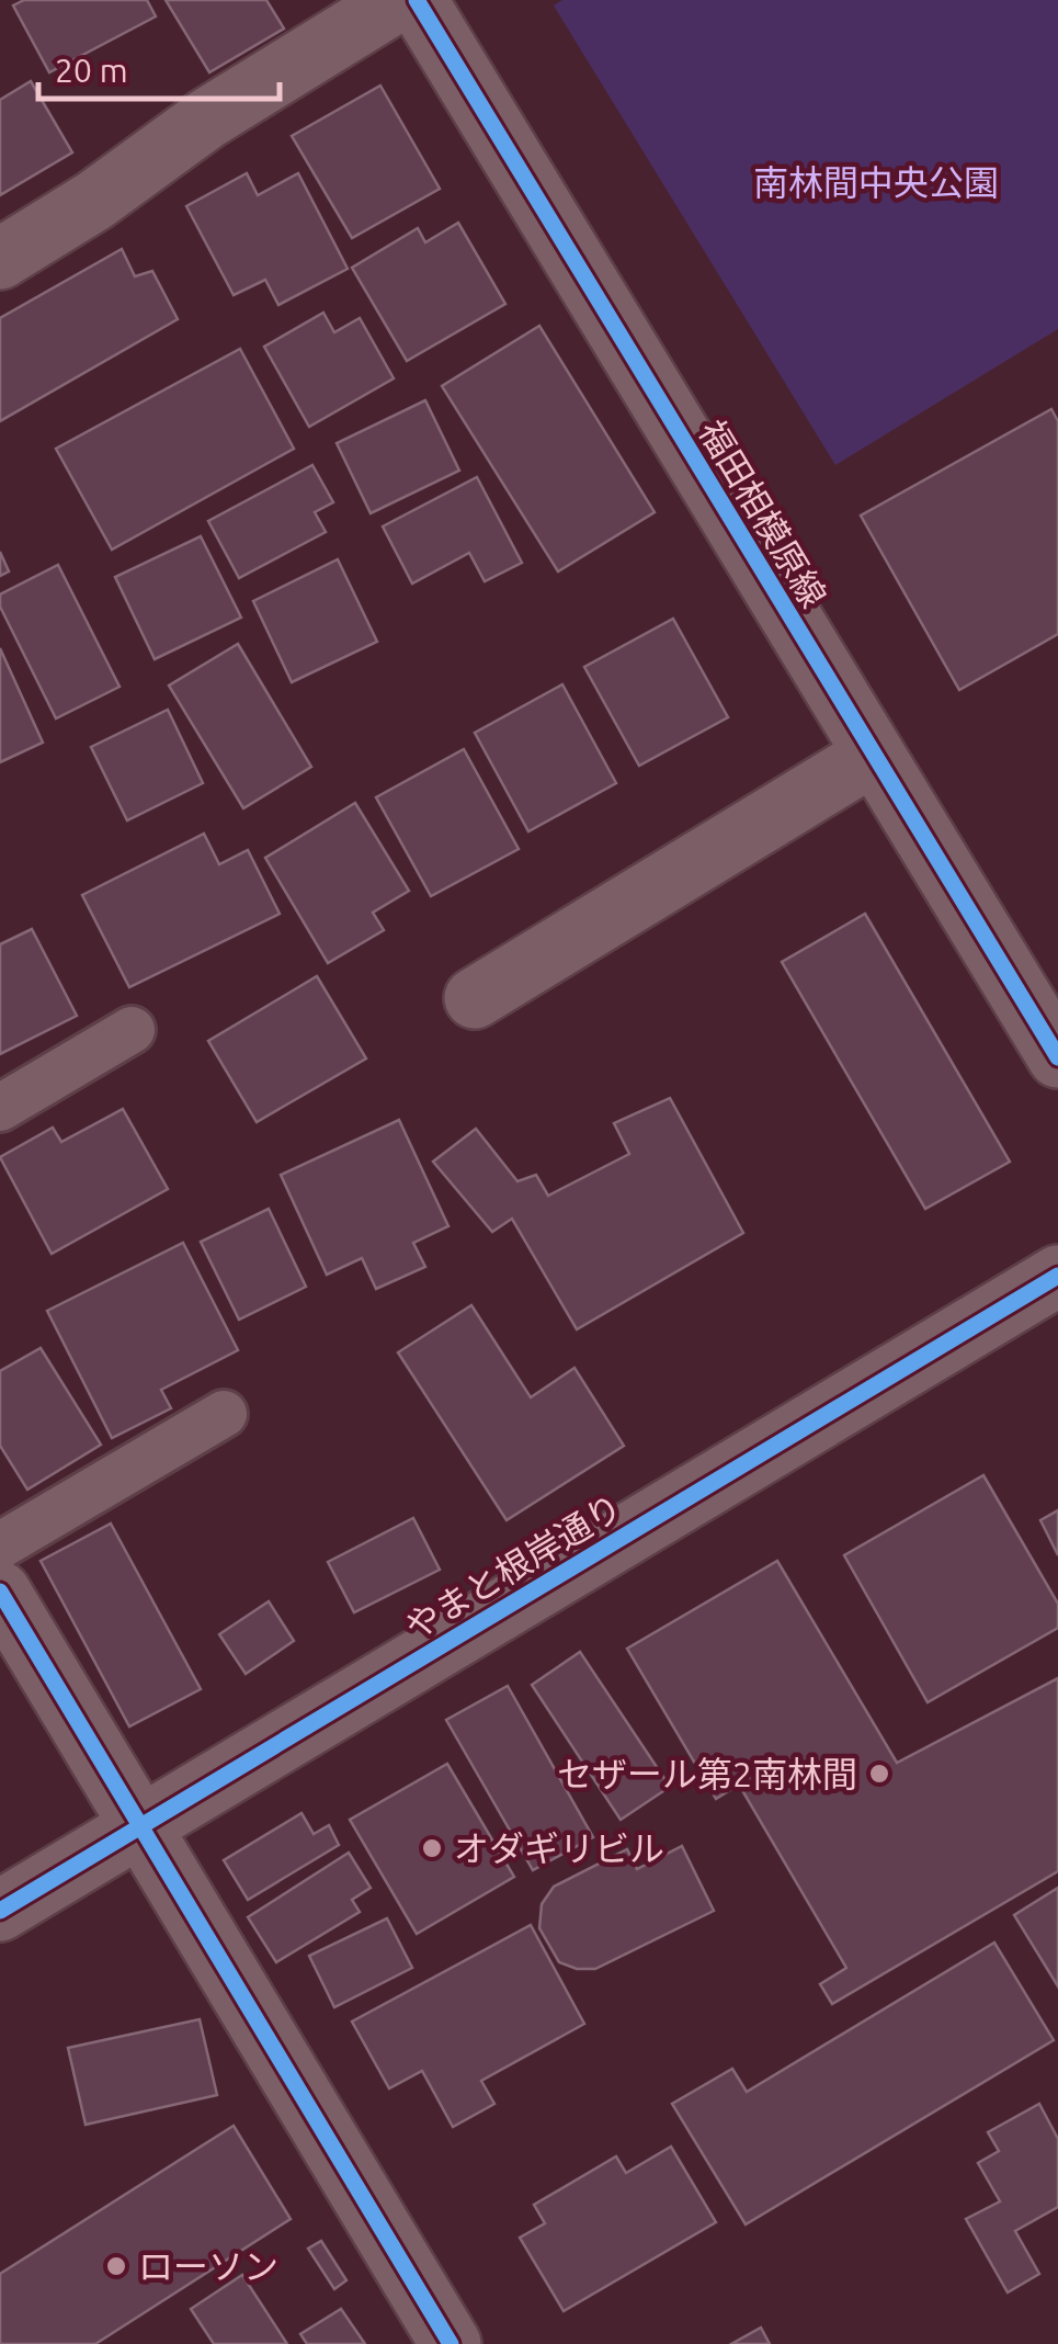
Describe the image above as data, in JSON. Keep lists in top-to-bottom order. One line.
{"streets":{"street":["福田相模原線","やまと根岸通り"]},"parks":["南林間中央公園"],"places":["セザール第2南林間","オダギリビル","ローソン"],"scale_bar":"20 m"}
